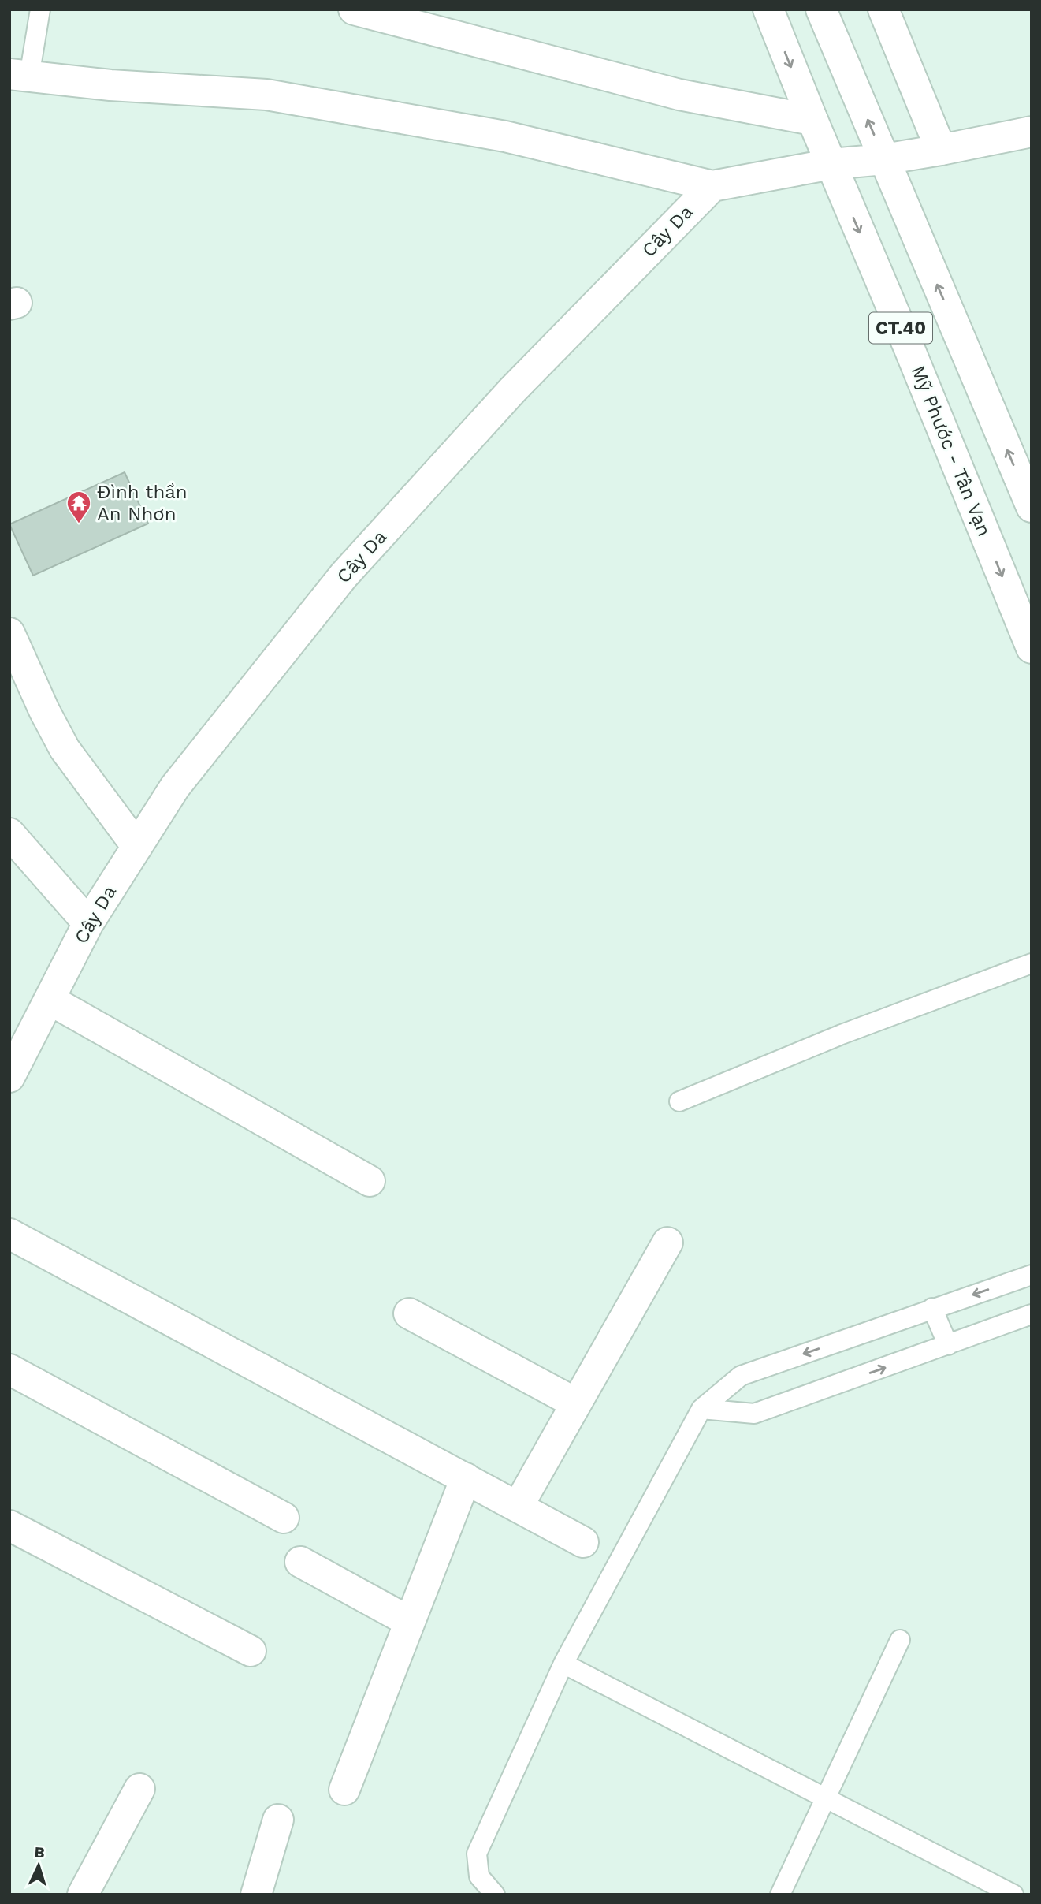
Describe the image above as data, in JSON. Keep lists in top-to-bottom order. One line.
{"streets":{"street":["Cây Da","CT.40","Mỹ Phước - Tân Vạn"]},"places":{"temple":["Đình thần An Nhơn"]},"north":"top"}
